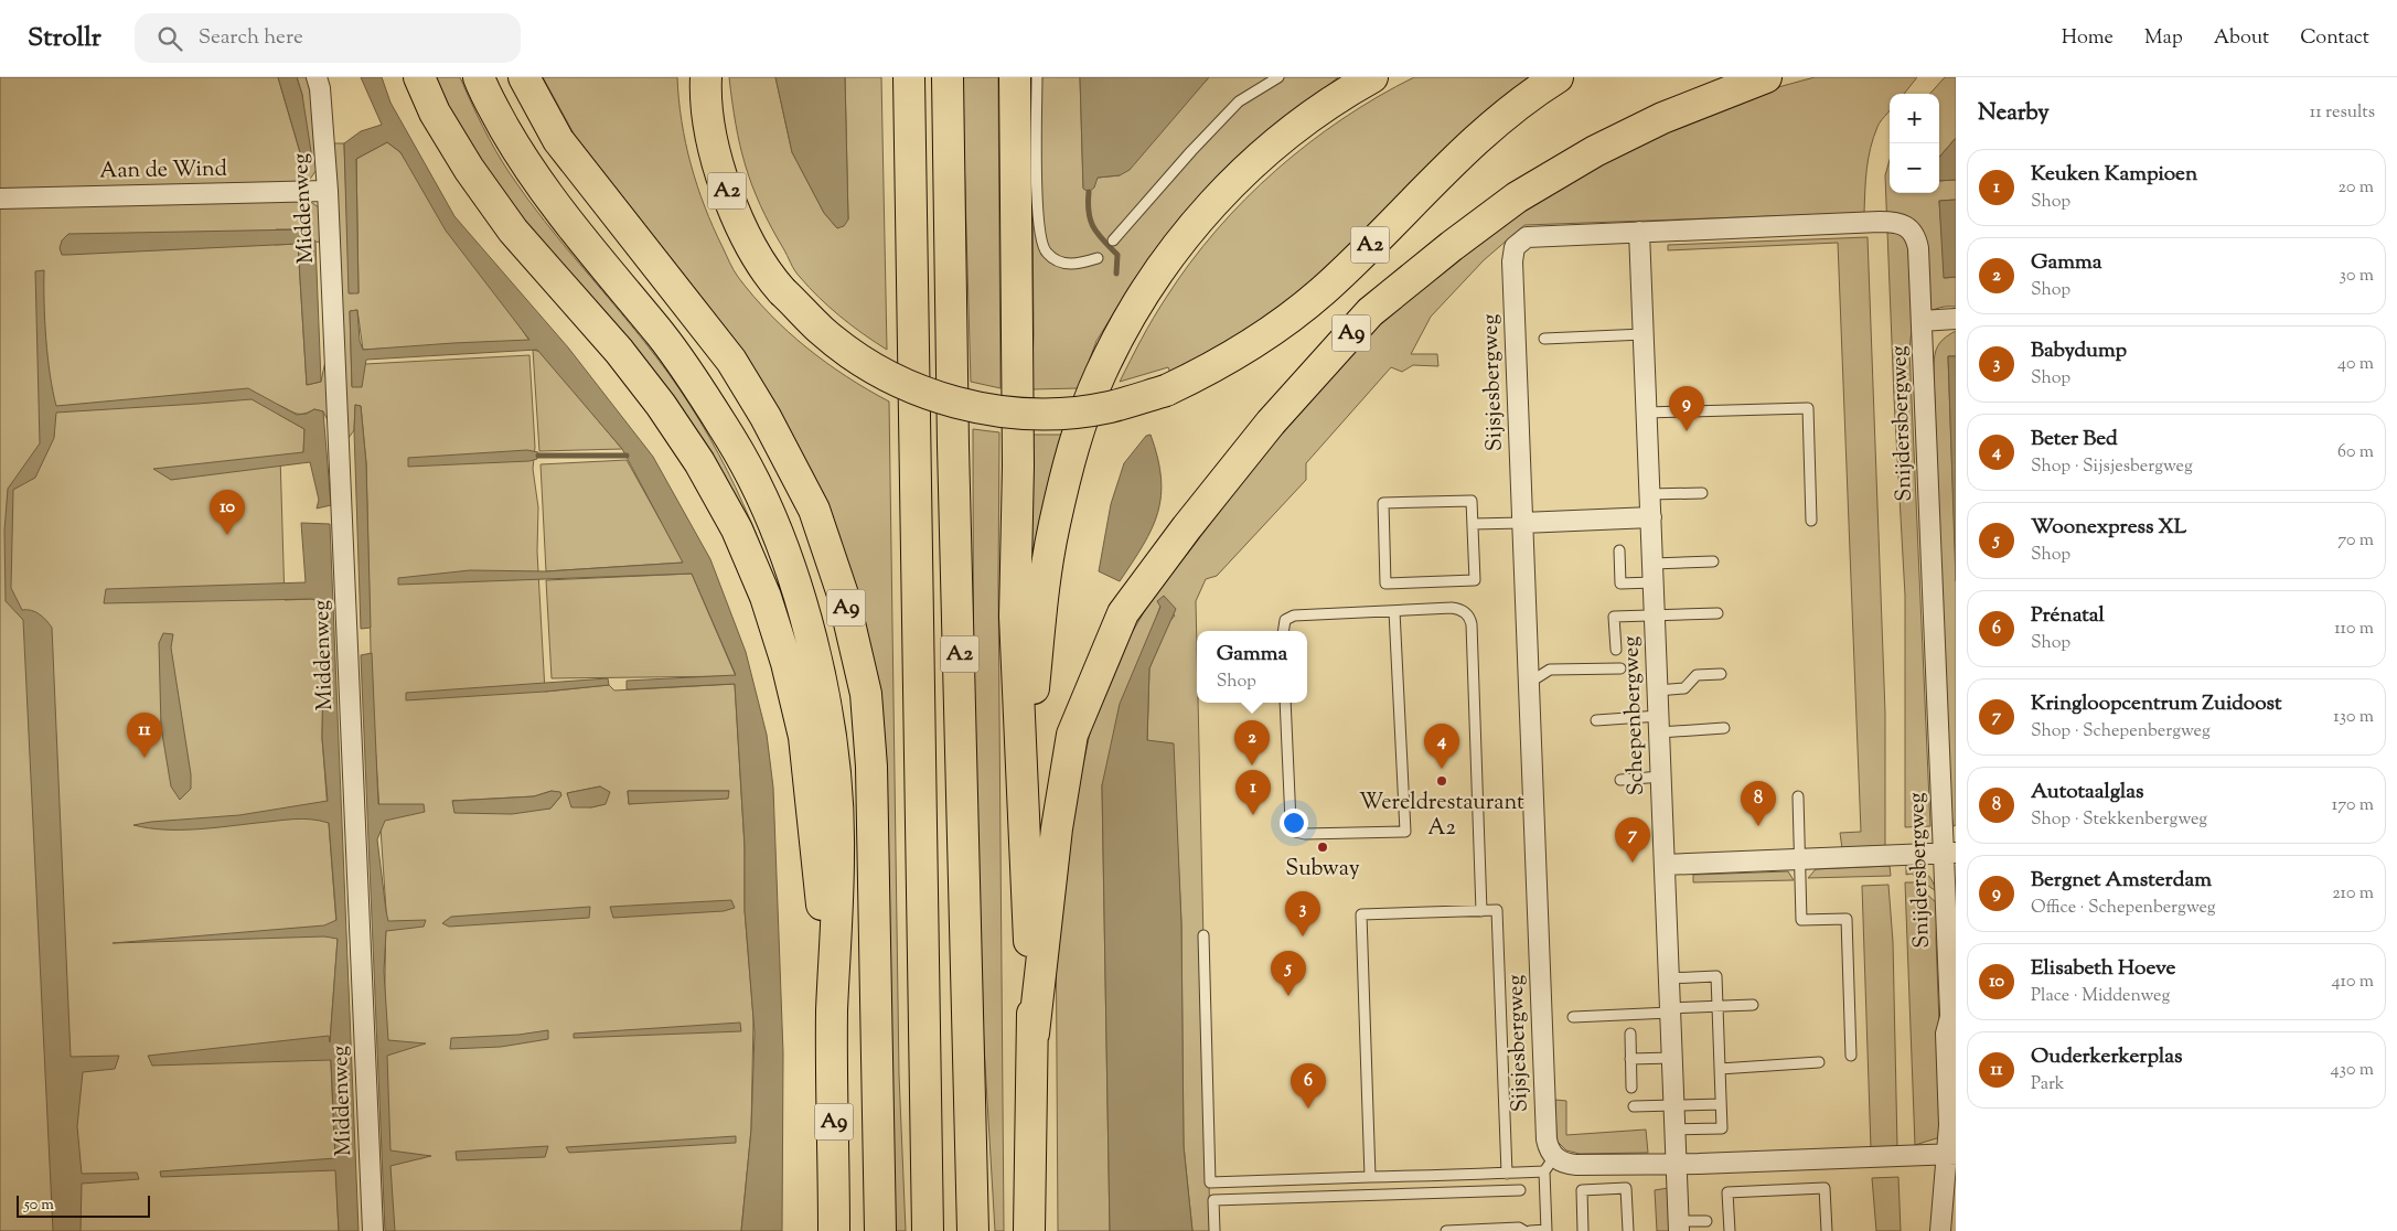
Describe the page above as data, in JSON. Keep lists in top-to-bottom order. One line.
{"streets":{"highway":["A2","A9"],"street":["Aan de Wind","Middenweg","Sijsjesbergweg","Snijdersbergweg","Schepenbergweg"]},"crossings":[["Aan de Wind","Middenweg"],["Sijsjesbergweg","Snijdersbergweg"],["Snijdersbergweg","Schepenbergweg"]],"places":["Wereldrestaurant A2","Subway"],"scale_bar":"50 m","page":{"header":"Strollr","search":"Search here","nav":["Home","Map","About","Contact"],"heading":["Nearby","11 results"],"map_buttons":["+","−"],"list":[{"mark":"1","name":"Keuken Kampioen","note":"Shop","value":"20 m"},{"mark":"2","name":"Gamma","note":"Shop","value":"30 m"},{"mark":"3","name":"Babydump","note":"Shop","value":"40 m"},{"mark":"4","name":"Beter Bed","note":"Shop · Sijsjesbergweg","value":"60 m"},{"mark":"5","name":"Woonexpress XL","note":"Shop","value":"70 m"},{"mark":"6","name":"Prénatal","note":"Shop","value":"110 m"},{"mark":"7","name":"Kringloopcentrum Zuidoost","note":"Shop · Schepenbergweg","value":"130 m"},{"mark":"8","name":"Autotaalglas","note":"Shop · Stekkenbergweg","value":"170 m"},{"mark":"9","name":"Bergnet Amsterdam","note":"Office · Schepenbergweg","value":"210 m"},{"mark":"10","name":"Elisabeth Hoeve","note":"Place · Middenweg","value":"410 m"},{"mark":"11","name":"Ouderkerkerplas","note":"Park","value":"430 m"}],"pins":["9","10","11","2","4","1","8","7","3","5","6"],"popup":["Gamma","Shop"],"scale":"50 m"}}
